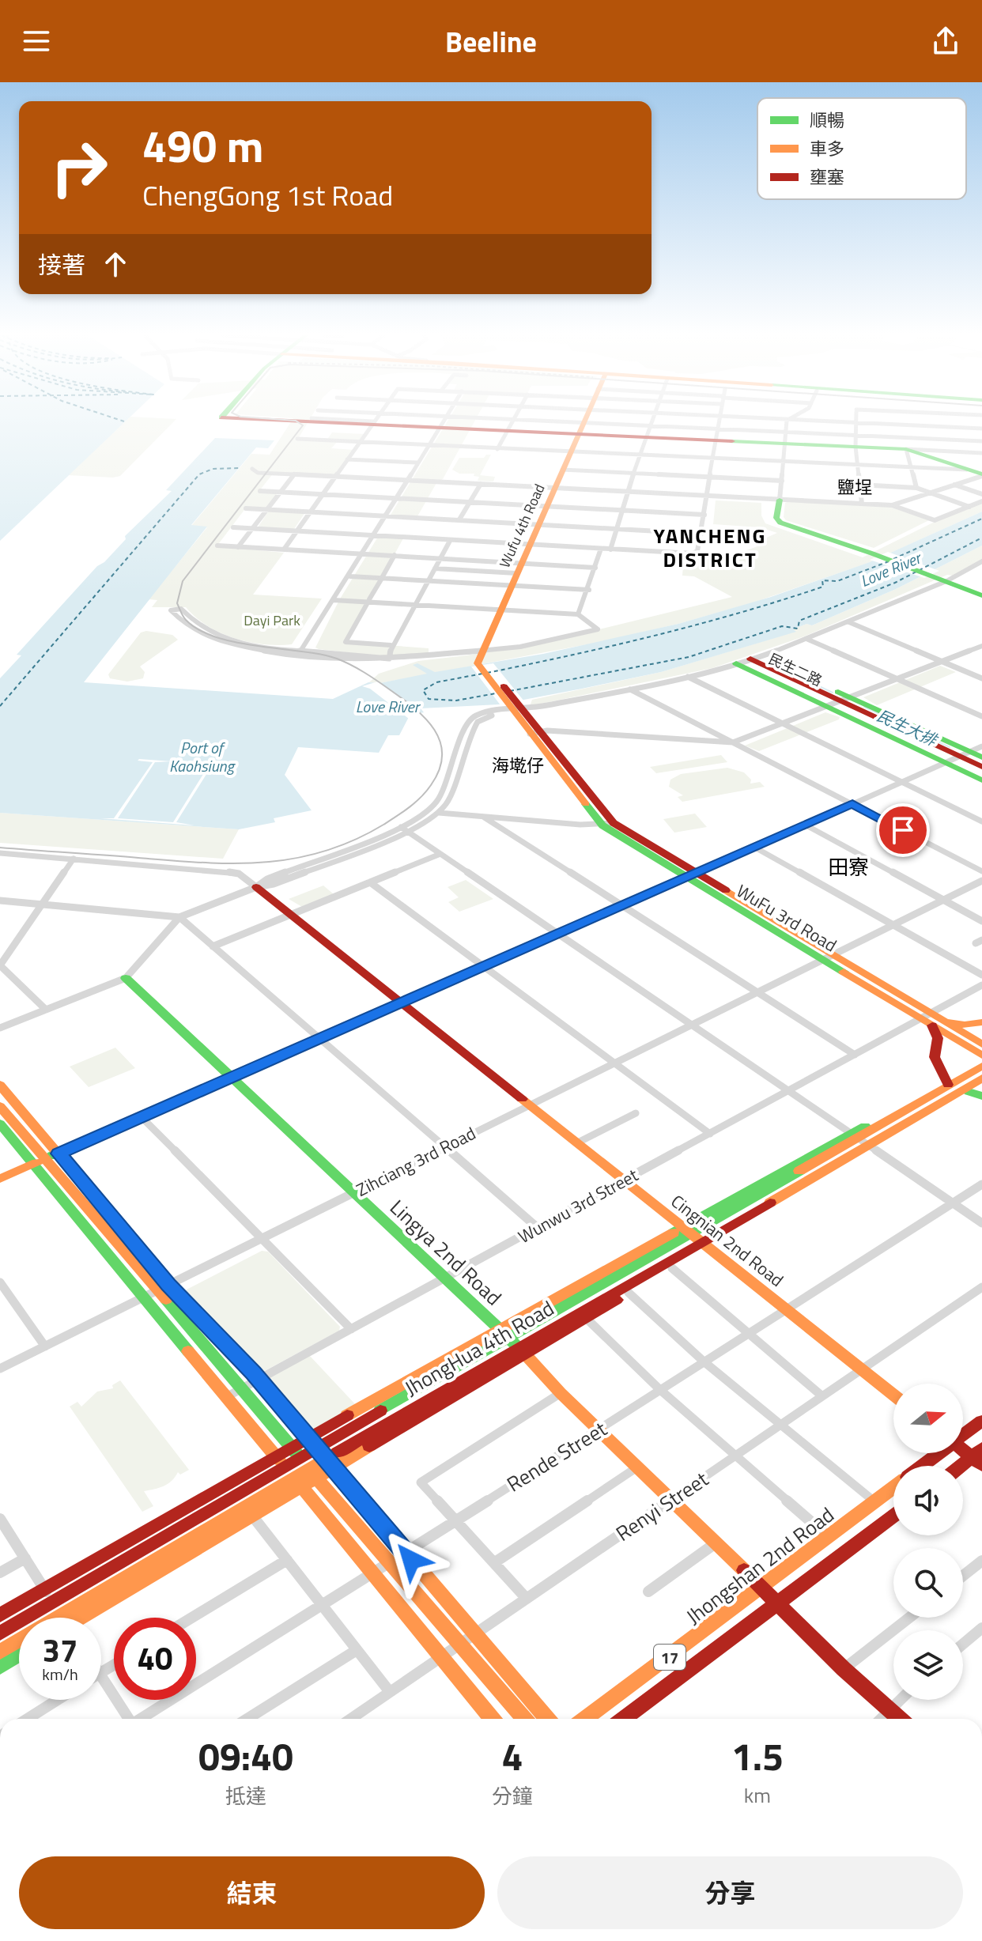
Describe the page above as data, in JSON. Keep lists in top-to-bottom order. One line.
{"streets":{"street":["Wufu 4th Road","WuFu 3rd Road","Zihciang 3rd Road","Wunwu 3rd Street","Cingnian 2nd Road","Lingya 2nd Road","JhongHua 4th Road","Rende Street","Renyi Street","Jhongshan 2nd Road","17"]},"crossings":[["Wufu 4th Road","WuFu 3rd Road"],["WuFu 3rd Road","Zihciang 3rd Road"],["WuFu 3rd Road","Wunwu 3rd Street"],["Zihciang 3rd Road","Cingnian 2nd Road"],["Zihciang 3rd Road","Lingya 2nd Road"],["Wunwu 3rd Street","Cingnian 2nd Road"],["Wunwu 3rd Street","Lingya 2nd Road"],["Cingnian 2nd Road","JhongHua 4th Road"],["Cingnian 2nd Road","Rende Street"],["Cingnian 2nd Road","Renyi Street"],["Lingya 2nd Road","JhongHua 4th Road"],["Lingya 2nd Road","Rende Street"],["Lingya 2nd Road","Renyi Street"],["Lingya 2nd Road","Jhongshan 2nd Road"],["Lingya 2nd Road","17"]],"districts":["鹽埕","YANCHENG DISTRICT","海墘仔","田寮"],"water":["Love River","民生大排","Port of Kaohsiung"],"parks":["Dayi Park"],"legend":["順暢","車多","壅塞"],"north":"right","page":{"header":"Beeline","turn":["490 m","ChengGong 1st Road"],"then":"接著","speed":"37 km/h","limit":"40","eta":["09:40","抵達","4","分鐘","1.5","km"],"buttons":["結束","分享"]}}
